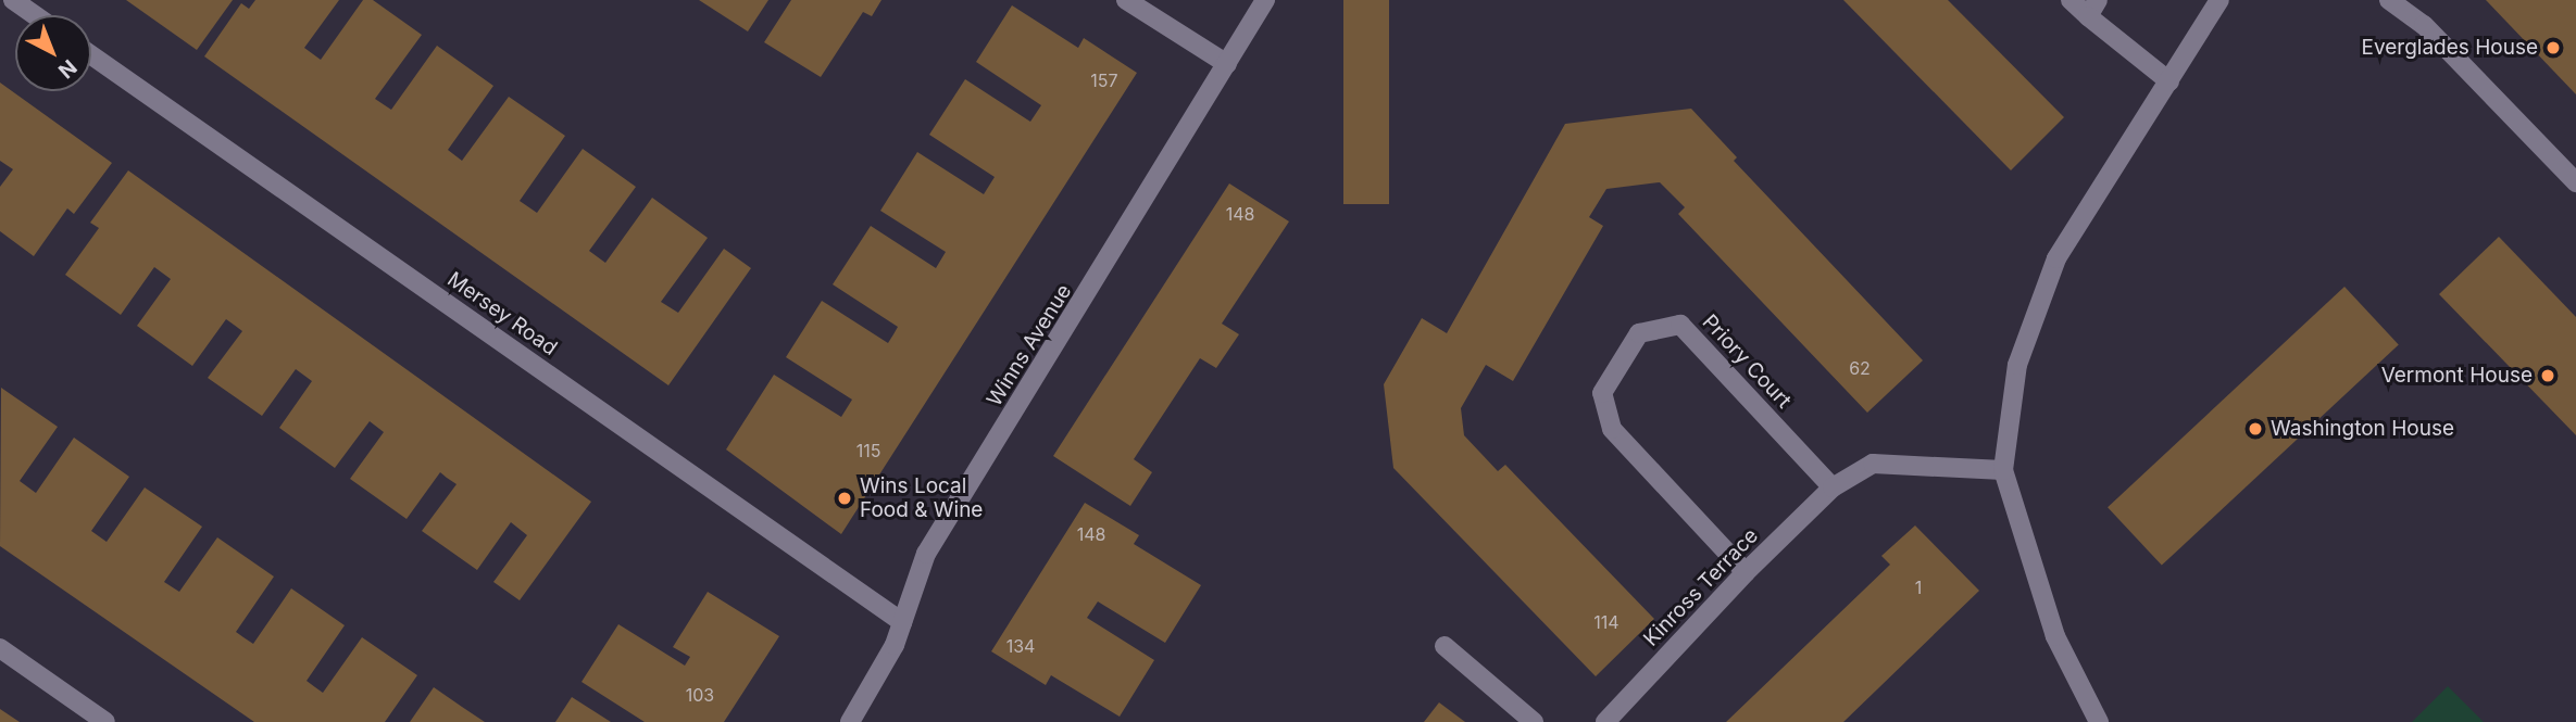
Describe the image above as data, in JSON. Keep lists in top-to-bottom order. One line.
{"streets":{"street":["Mersey Road","Winns Avenue","Priory Court","Kinross Terrace"]},"crossings":[["Mersey Road","Winns Avenue"],["Priory Court","Kinross Terrace"]],"places":["Everglades House","Vermont House","Washington House","Wins Local Food & Wine"],"house_numbers":["157","148","62","115","148","1","114","134","103"],"north":"bottom right"}
